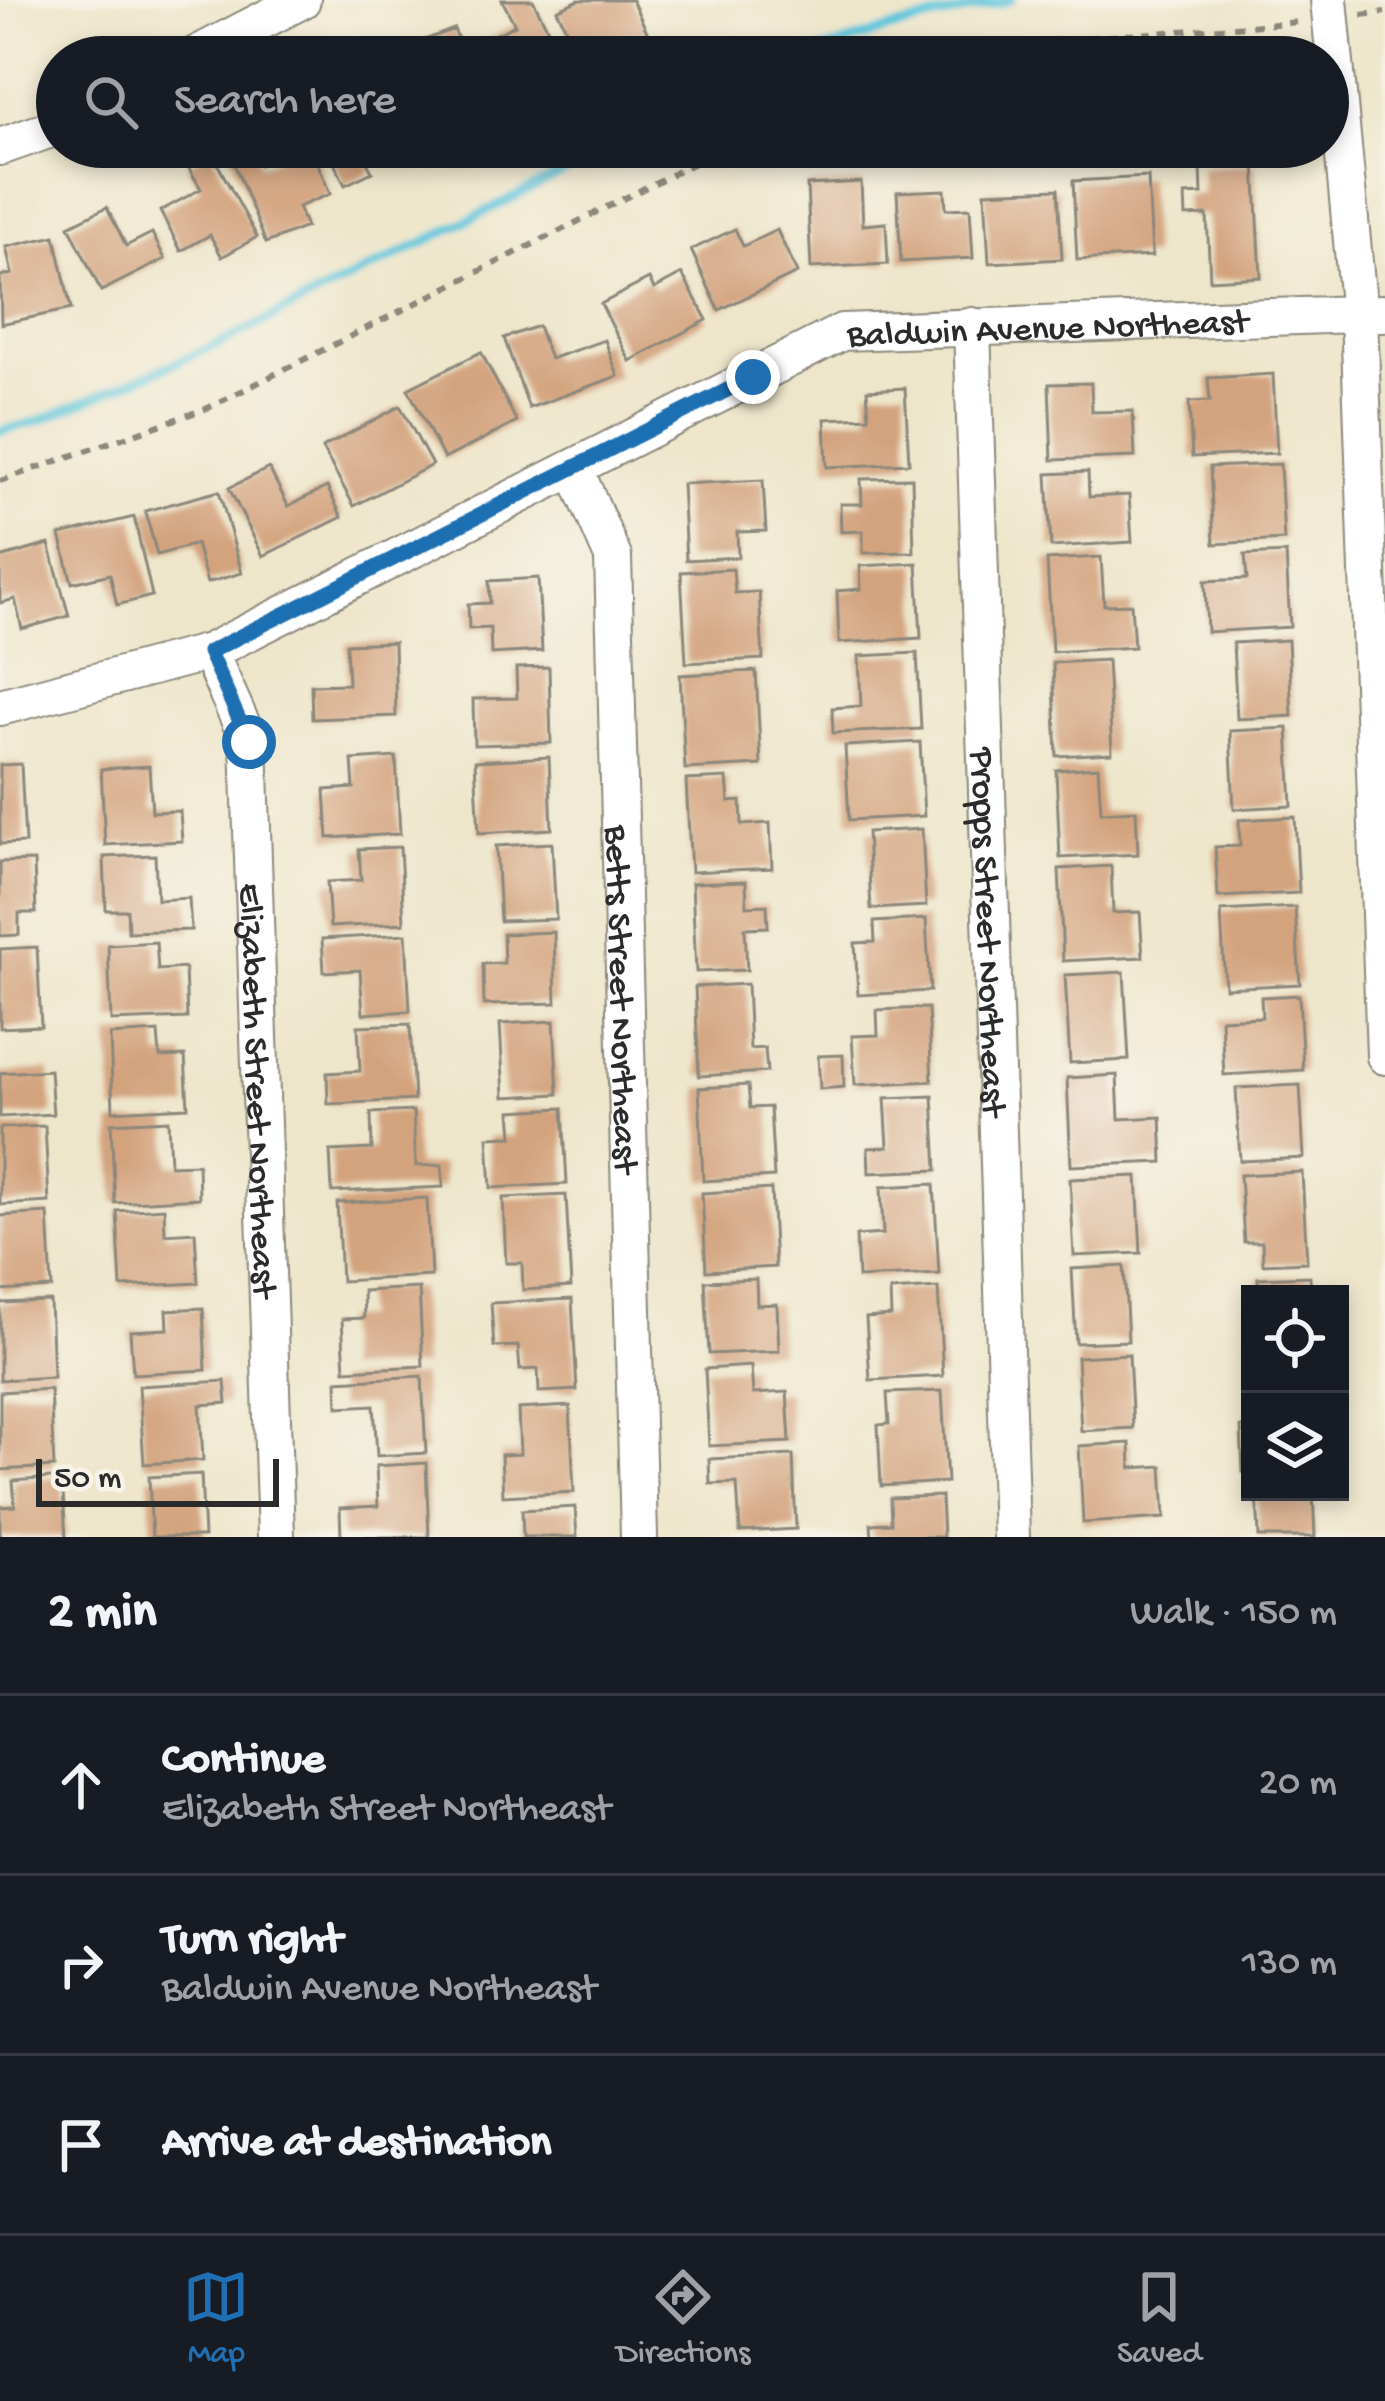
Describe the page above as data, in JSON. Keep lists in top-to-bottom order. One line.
{"streets":{"street":["Baldwin Avenue Northeast","Propps Street Northeast","Betts Street Northeast","Elizabeth Street Northeast"]},"crossings":[["Baldwin Avenue Northeast","Propps Street Northeast"],["Baldwin Avenue Northeast","Betts Street Northeast"],["Baldwin Avenue Northeast","Elizabeth Street Northeast"]],"scale_bar":"50 m","page":{"search":"Search here","scale":"50 m","heading":["2 min","Walk · 150 m"],"list":[["Continue","Elizabeth Street Northeast","20 m"],["Turn right","Baldwin Avenue Northeast","130 m"],"Arrive at destination"],"nav":["Map","Directions","Saved"]}}
